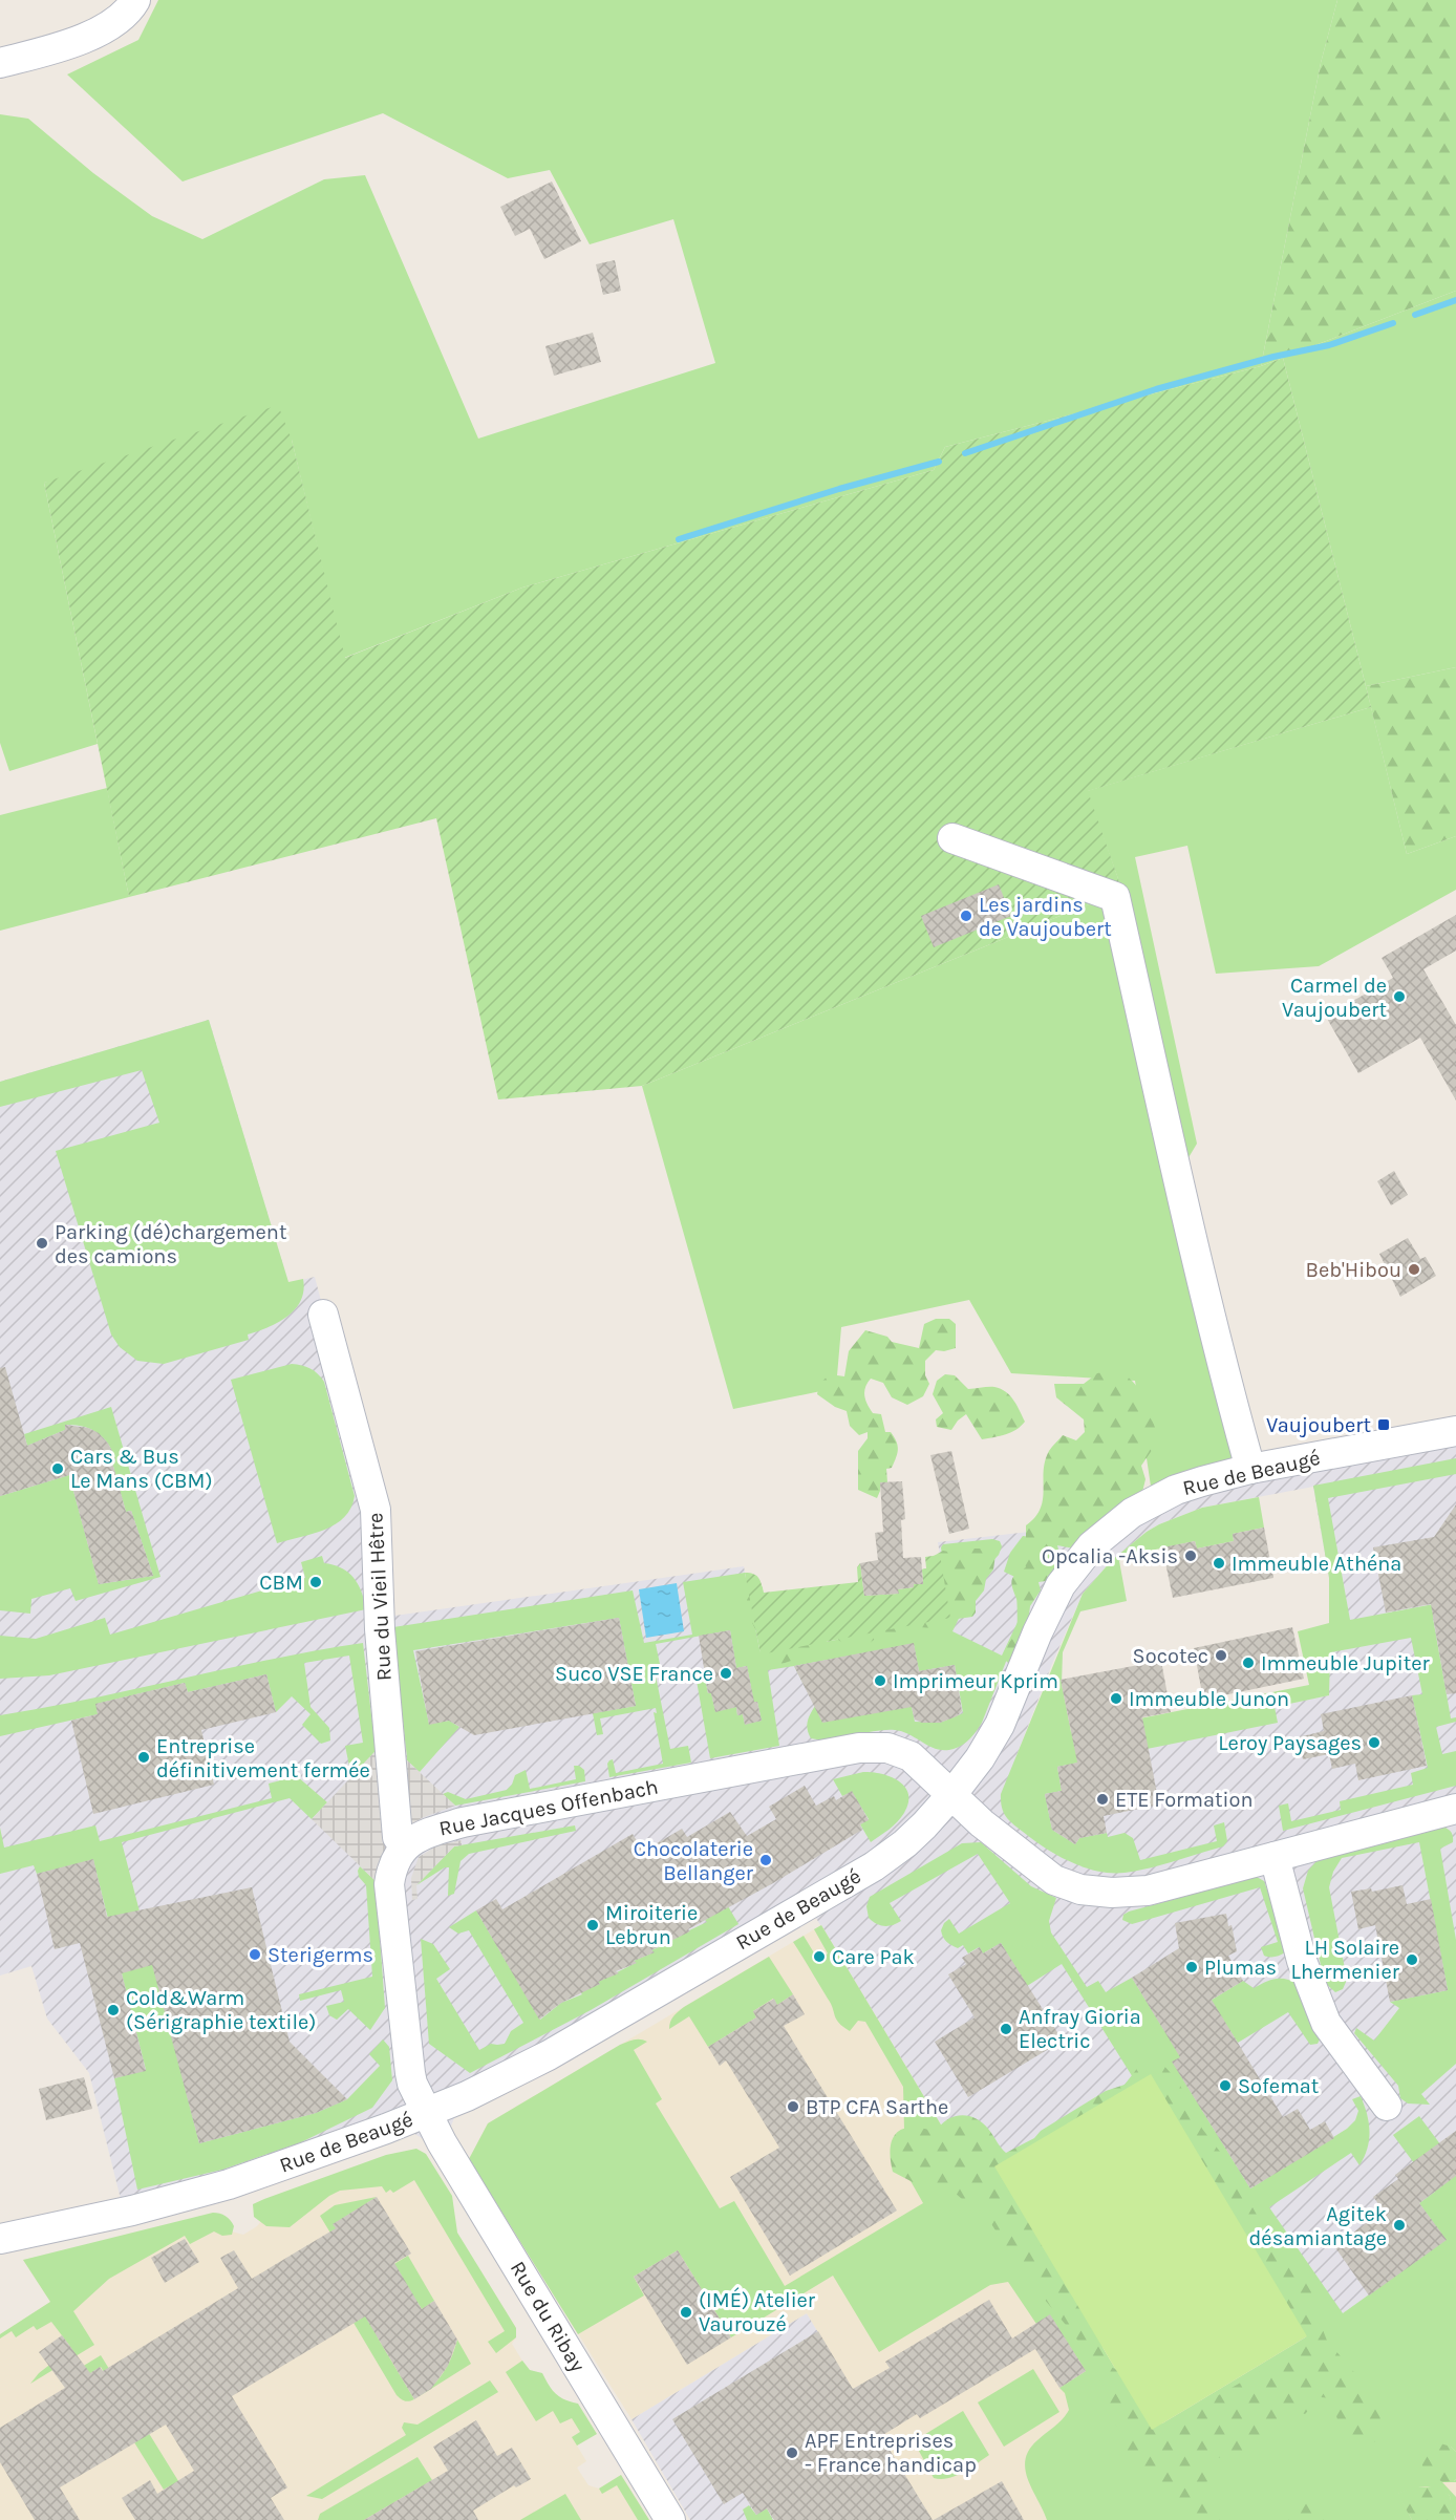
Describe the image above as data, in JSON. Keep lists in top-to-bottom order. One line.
{"streets":{"street":["Rue de Beaugé","Rue du Vieil Hêtre","Rue Jacques Offenbach","Rue du Ribay"]},"crossings":[["Rue de Beaugé","Rue Jacques Offenbach"],["Rue de Beaugé","Rue du Ribay"],["Rue du Vieil Hêtre","Rue Jacques Offenbach"]],"places":{"other":["Les jardins de Vaujoubert","Carmel de Vaujoubert","Parking (dé)chargement des camions","Beb'Hibou","Cars & Bus Le Mans (CBM)","Opcalia -Aksis","Immeuble Athéna","CBM","Socotec","Immeuble Jupiter","Suco VSE France","Imprimeur Kprim","Immeuble Junon","Leroy Paysages","Entreprise définitivement fermée","ETE Formation","Chocolaterie Bellanger","Miroiterie Lebrun","Sterigerms","Care Pak","LH Solaire Lhermenier","Plumas","Cold&Warm (Sérigraphie textile)","Anfray Gioria Electric","Sofemat","BTP CFA Sarthe","Agitek désamiantage","(IMÉ) Atelier Vaurouzé","APF Entreprises - France handicap"],"transit":["Vaujoubert"]}}
